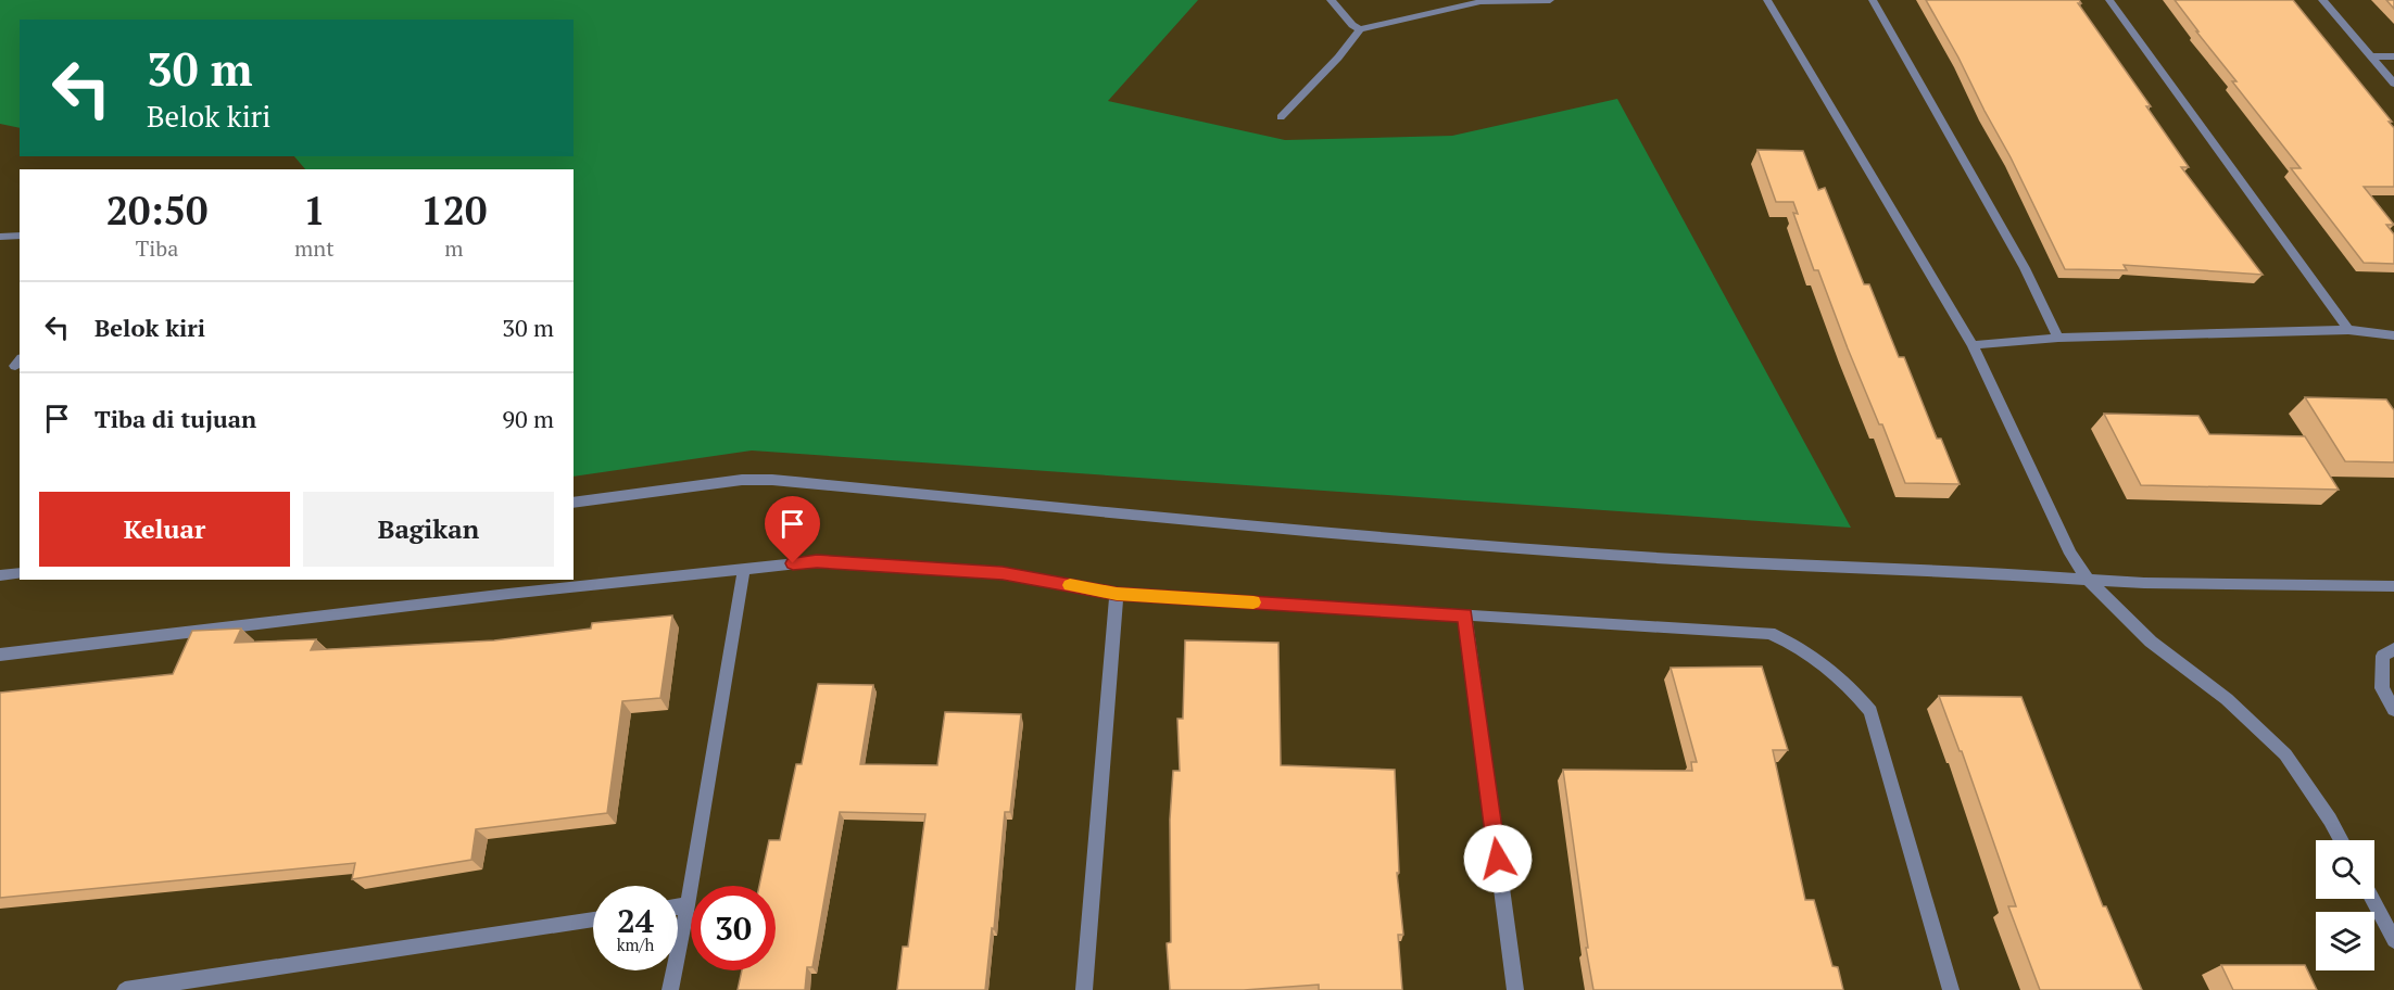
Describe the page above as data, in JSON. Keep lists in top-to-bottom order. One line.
{"page":{"turn":["30 m","Belok kiri"],"eta":["20:50","Tiba","1","mnt","120","m"],"list":[{"name":"Belok kiri","value":"30 m"},{"name":"Tiba di tujuan","value":"90 m"}],"buttons":["Keluar","Bagikan"],"speed":"24 km/h","limit":"30"}}
